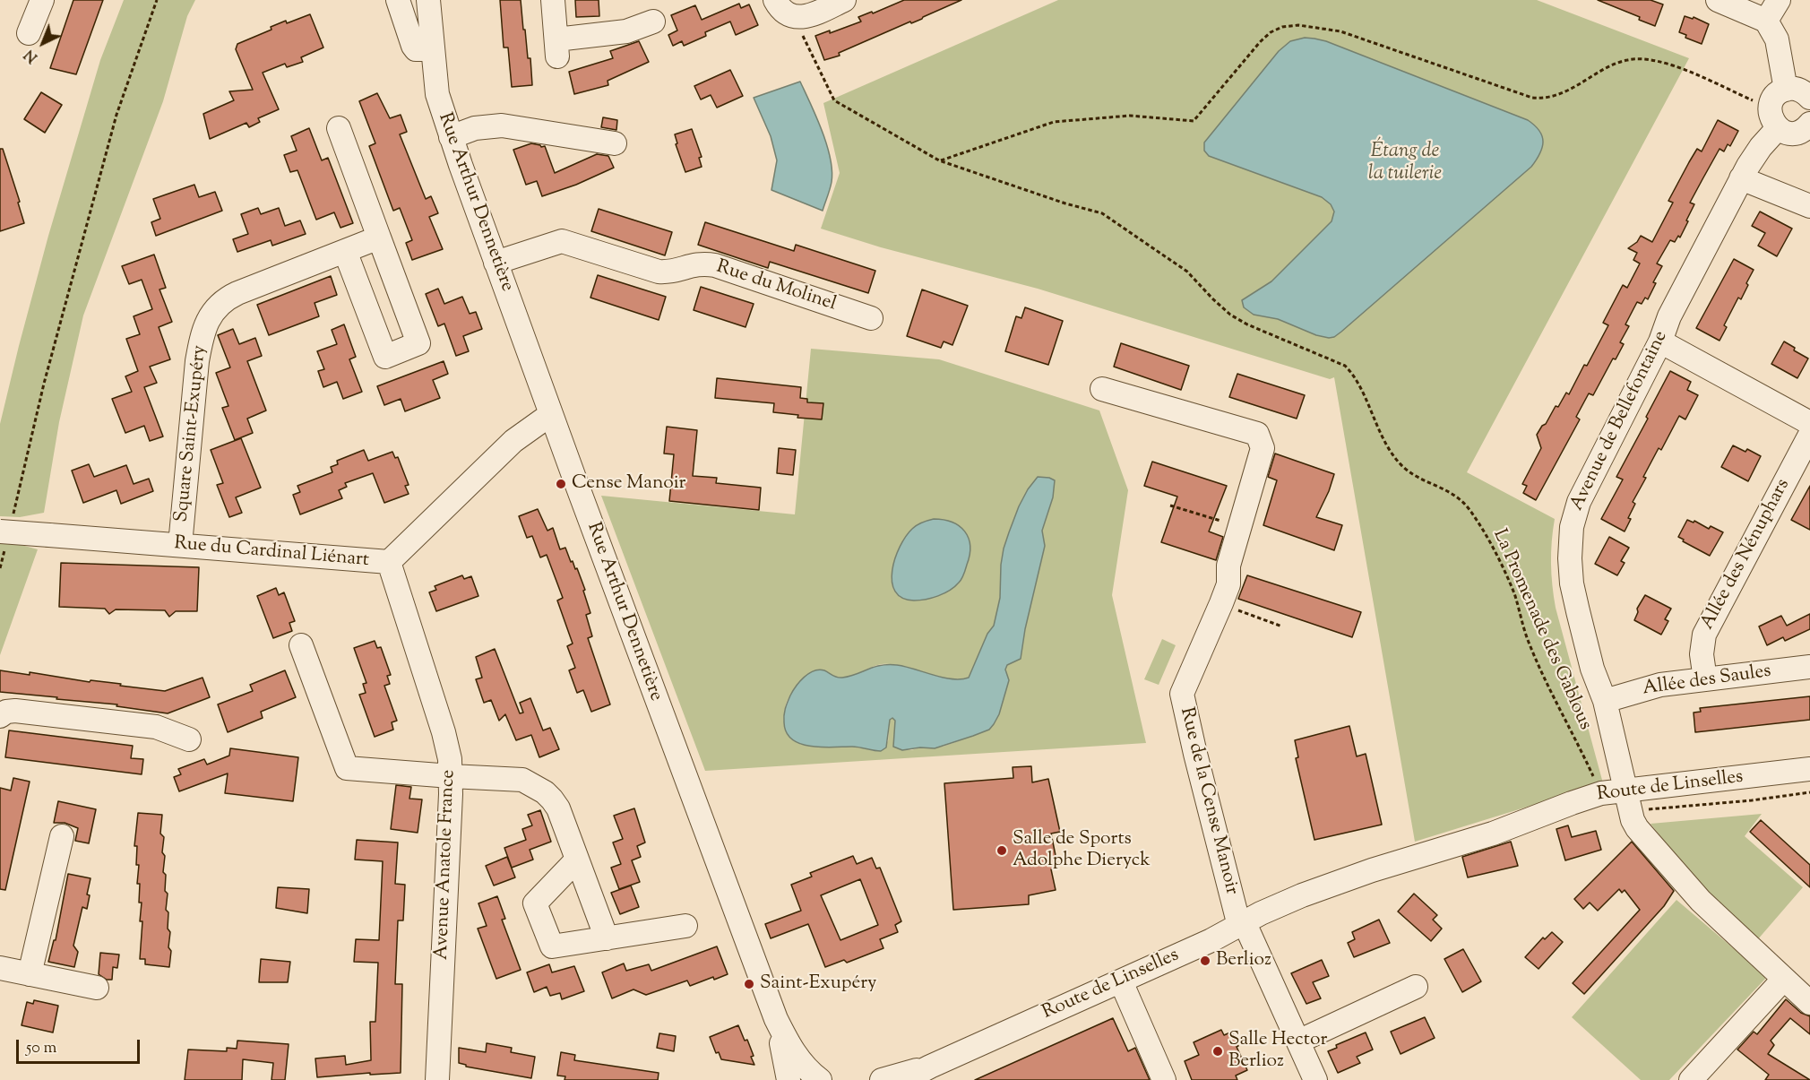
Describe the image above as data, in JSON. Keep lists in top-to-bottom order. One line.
{"streets":{"street":["Rue Arthur Dennetière","Rue du Molinel","Avenue de Bellefontaine","Square Saint-Exupéry","Rue du Cardinal Liénart","Allée des Nénuphars","Allée des Saules","Route de Linselles","Rue de la Cense Manoir","Avenue Anatole France"],"path":["La Promenade des Gablous"]},"crossings":[["Rue Arthur Dennetière","Rue du Molinel"],["Rue Arthur Dennetière","Rue du Cardinal Liénart"],["Avenue de Bellefontaine","Allée des Saules"],["Avenue de Bellefontaine","Route de Linselles"],["Square Saint-Exupéry","Rue du Cardinal Liénart"],["Rue du Cardinal Liénart","Avenue Anatole France"],["Allée des Nénuphars","Allée des Saules"],["La Promenade des Gablous","Route de Linselles"],["Route de Linselles","Rue de la Cense Manoir"]],"water":["Étang de la tuilerie"],"places":["Cense Manoir","Salle de Sports Adolphe Dieryck","Berlioz","Saint-Exupéry","Salle Hector Berlioz"],"scale_bar":"50 m","north":"bottom left"}
